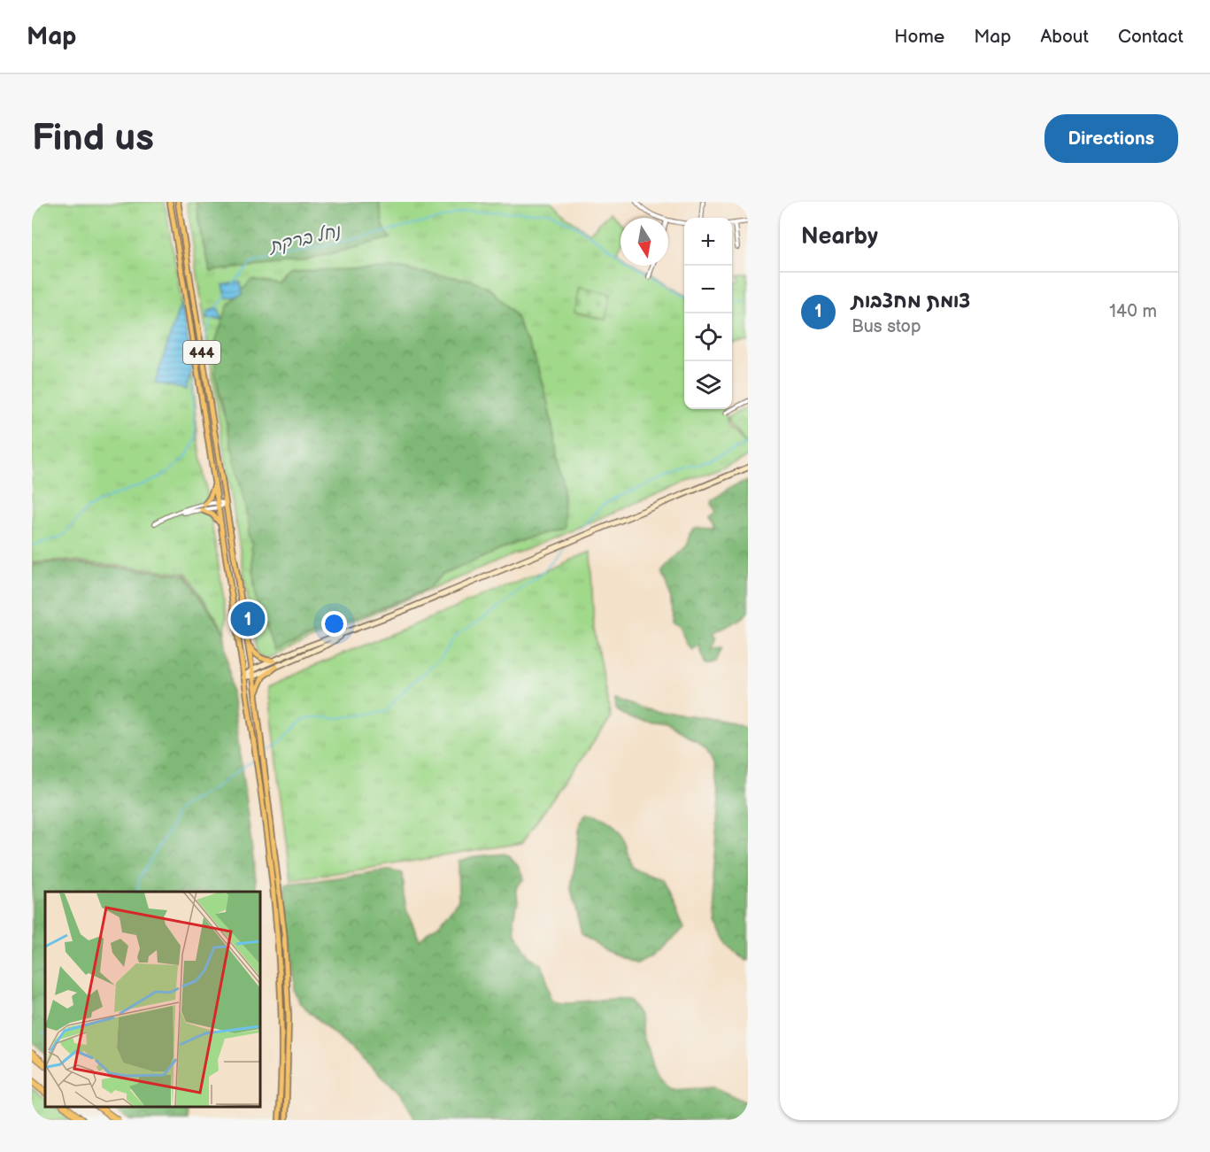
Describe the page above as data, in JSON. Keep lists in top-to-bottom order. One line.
{"streets":{"main road":["444"]},"water":["נחל ברקת"],"north":"bottom","page":{"header":"Map","nav":["Home","Map","About","Contact"],"buttons":"Directions","title":"Find us","heading":"Nearby","map_buttons":["+","−"],"list":[{"mark":"1","name":"צומת מחצבות","note":"Bus stop","value":"140 m"}],"pins":"1"}}
